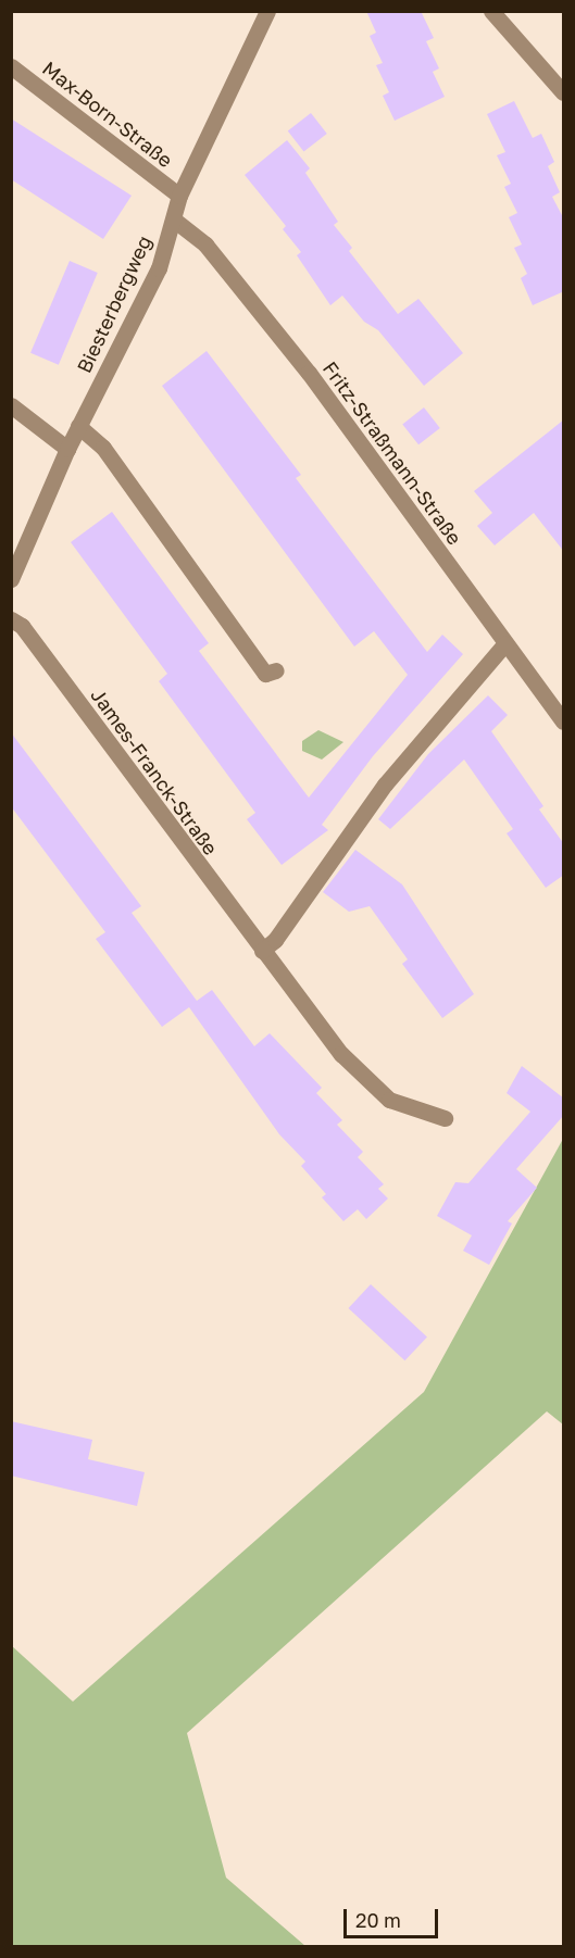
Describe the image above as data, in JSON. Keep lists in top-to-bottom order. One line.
{"streets":{"street":["Max-Born-Straße","Biesterbergweg","Fritz-Straßmann-Straße","James-Franck-Straße"]},"crossings":[["Max-Born-Straße","Biesterbergweg"],["Biesterbergweg","Fritz-Straßmann-Straße"]],"scale_bar":"20 m"}
